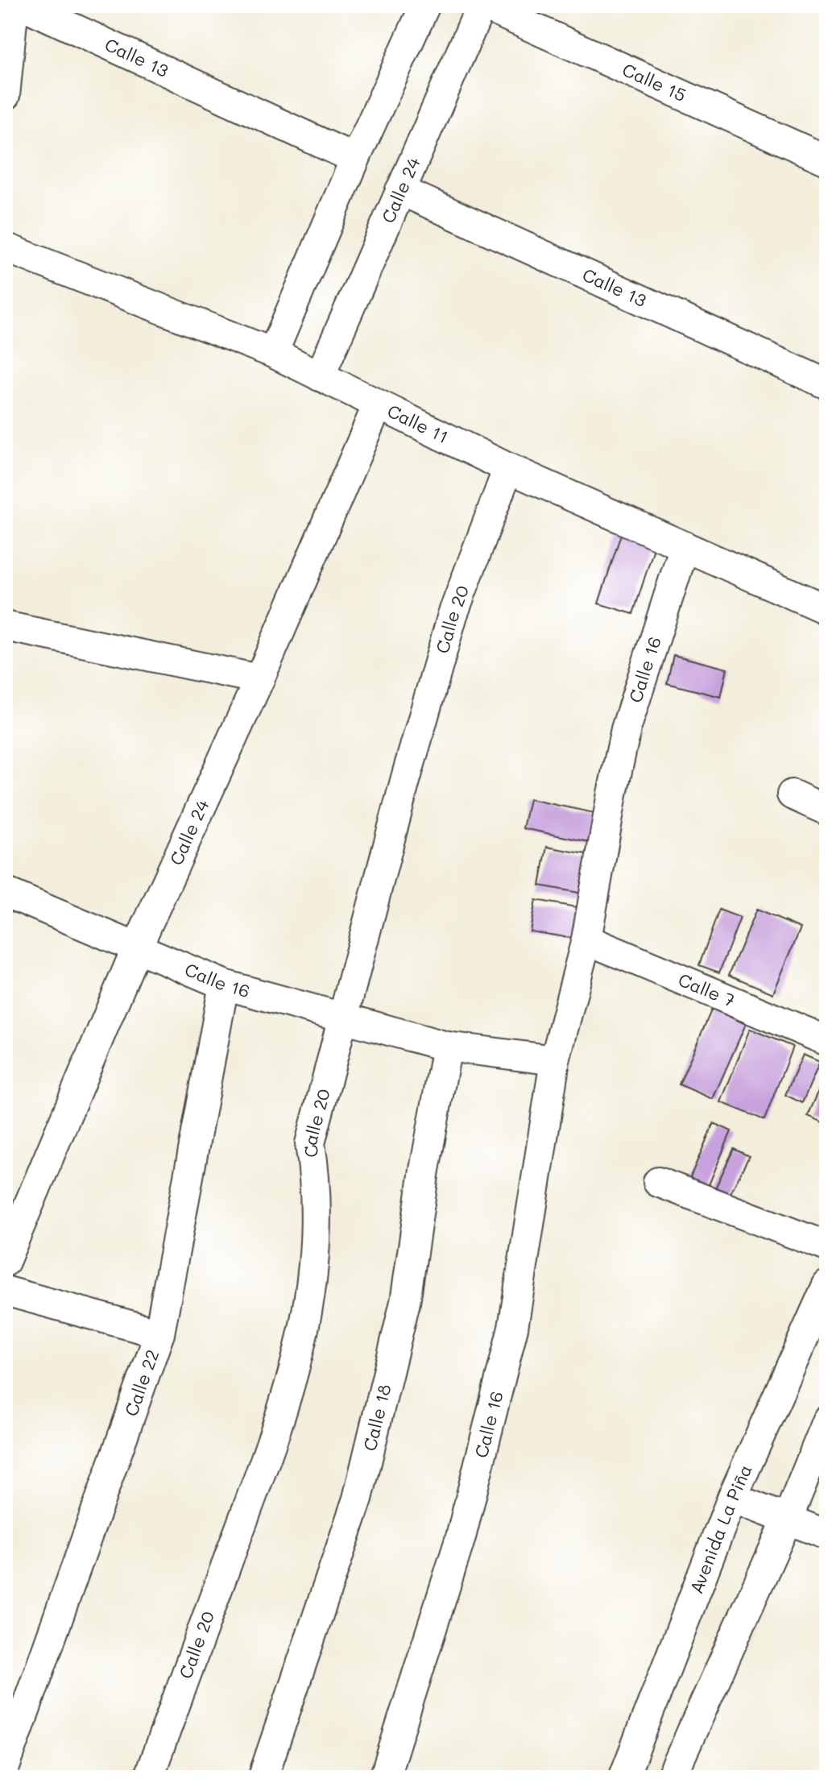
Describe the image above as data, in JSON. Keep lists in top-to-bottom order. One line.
{"streets":{"street":["Calle 13","Calle 15","Calle 24","Calle 11","Calle 20","Calle 16","Calle 7","Calle 22","Calle 18","Avenida La Piña"]},"crossings":[["Calle 13","Calle 24"],["Calle 15","Calle 24"],["Calle 24","Calle 11"],["Calle 24","Calle 16"],["Calle 11","Calle 20"],["Calle 11","Calle 16"],["Calle 20","Calle 16"],["Calle 16","Calle 7"],["Calle 16","Calle 22"],["Calle 16","Calle 18"]]}
